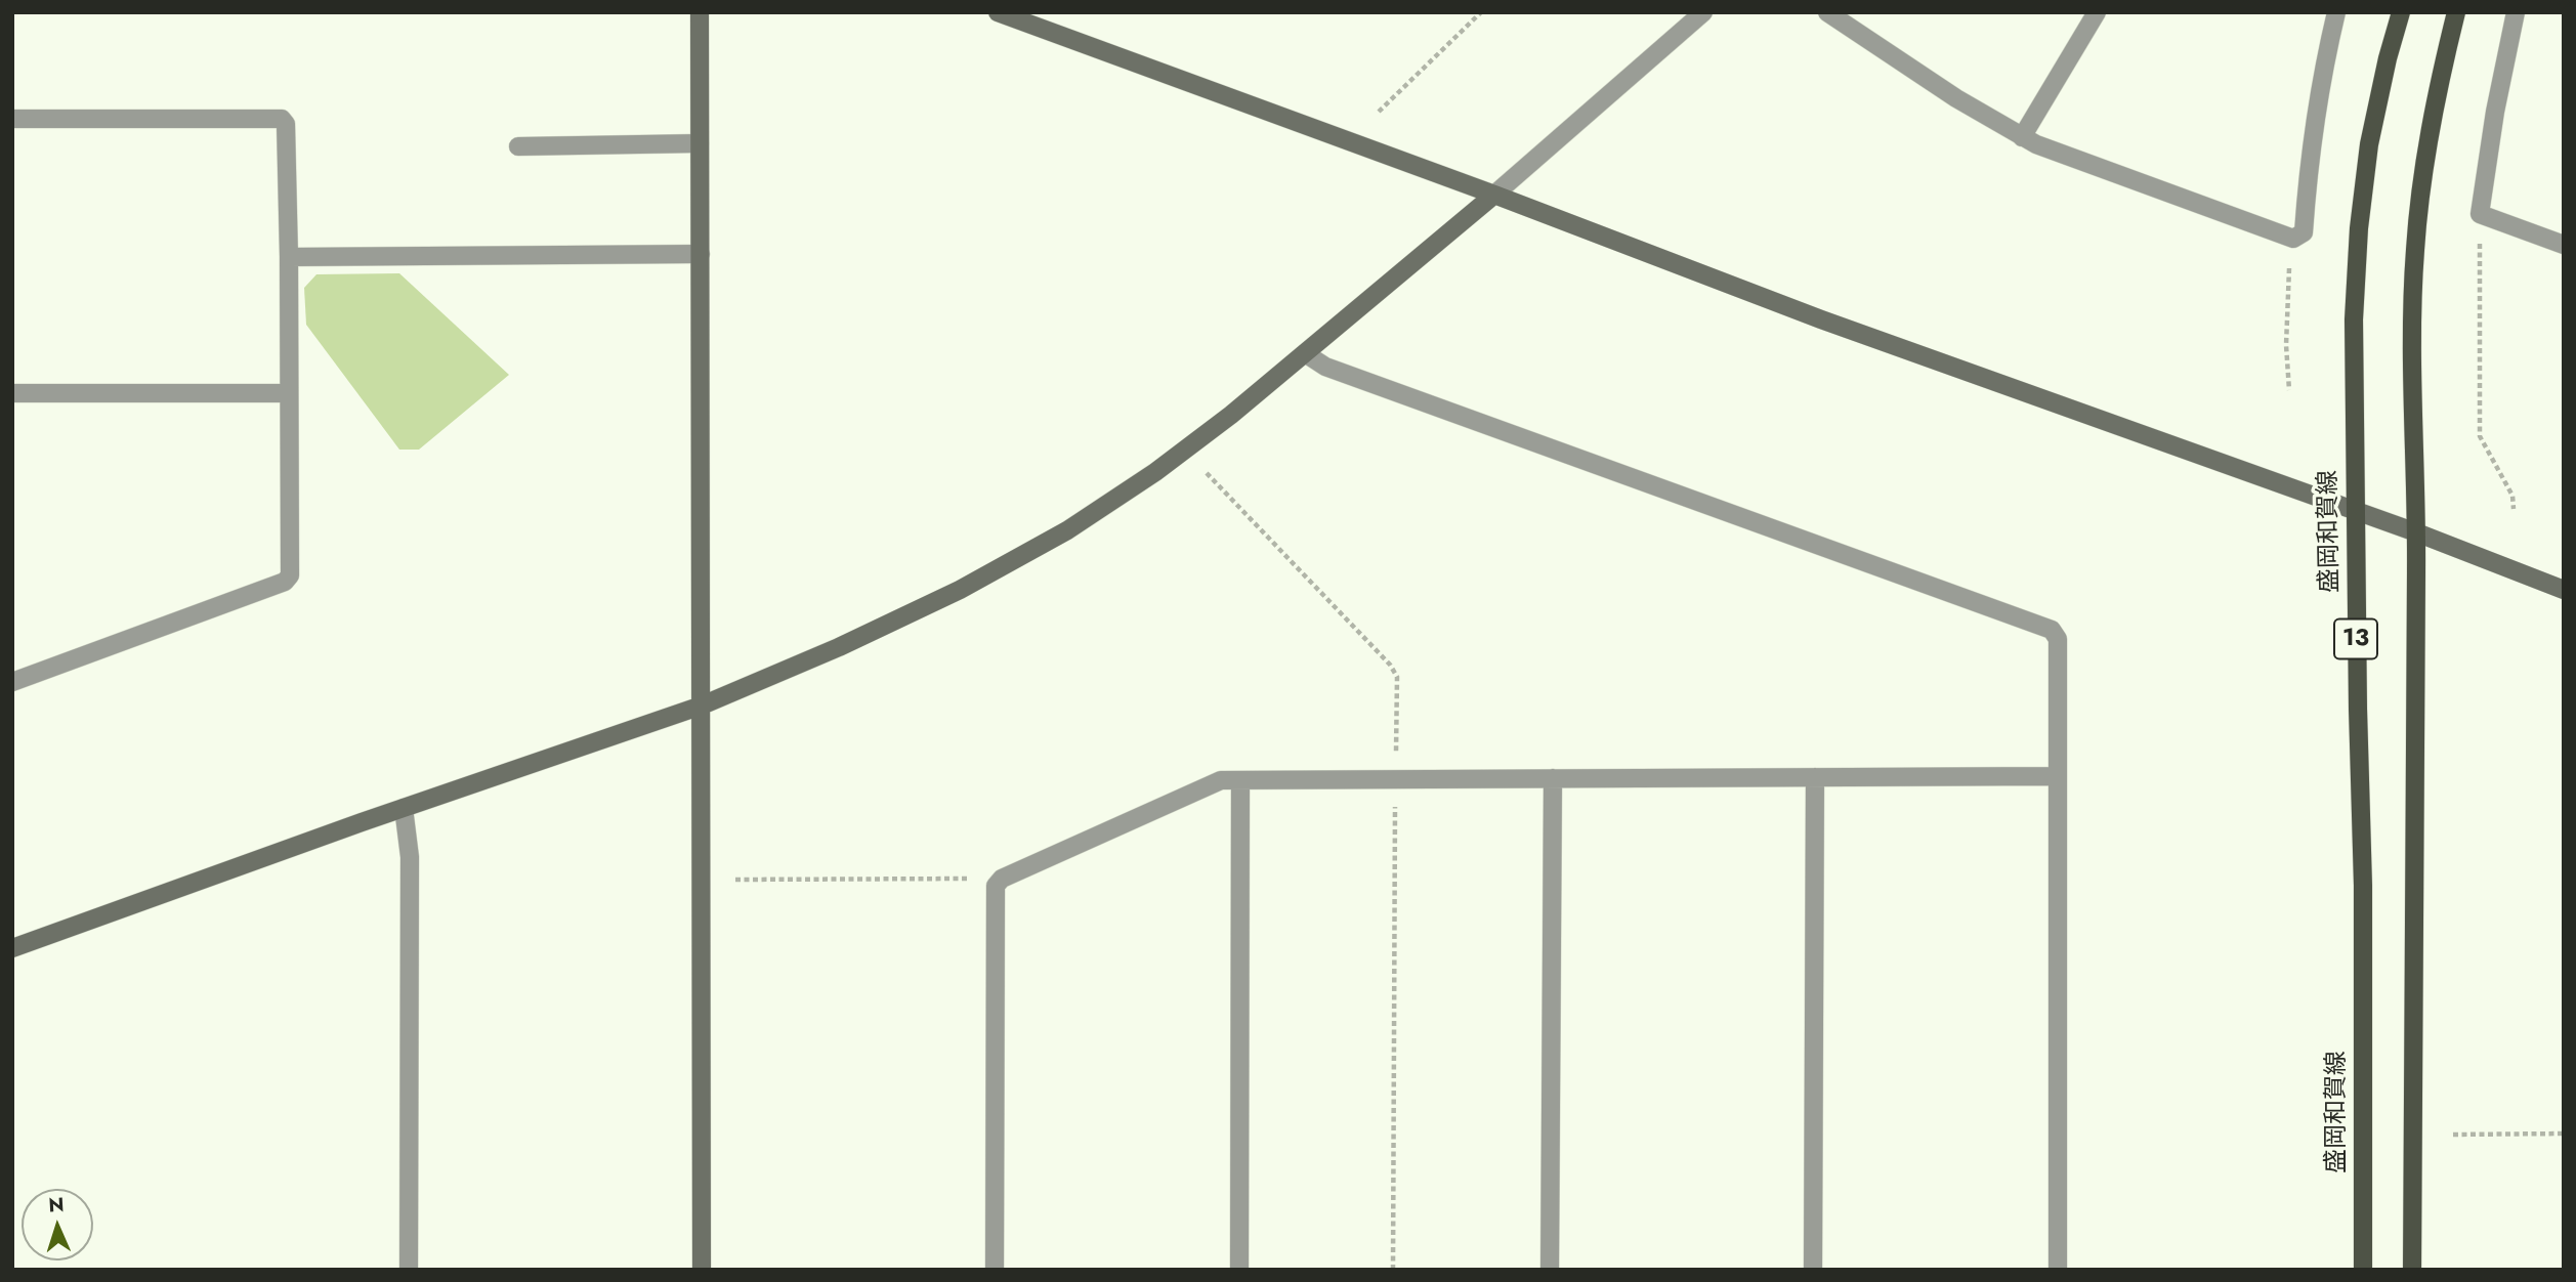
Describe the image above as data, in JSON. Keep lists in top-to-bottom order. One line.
{"streets":{"main road":["盛岡和賀線","13"]},"north":"top"}
